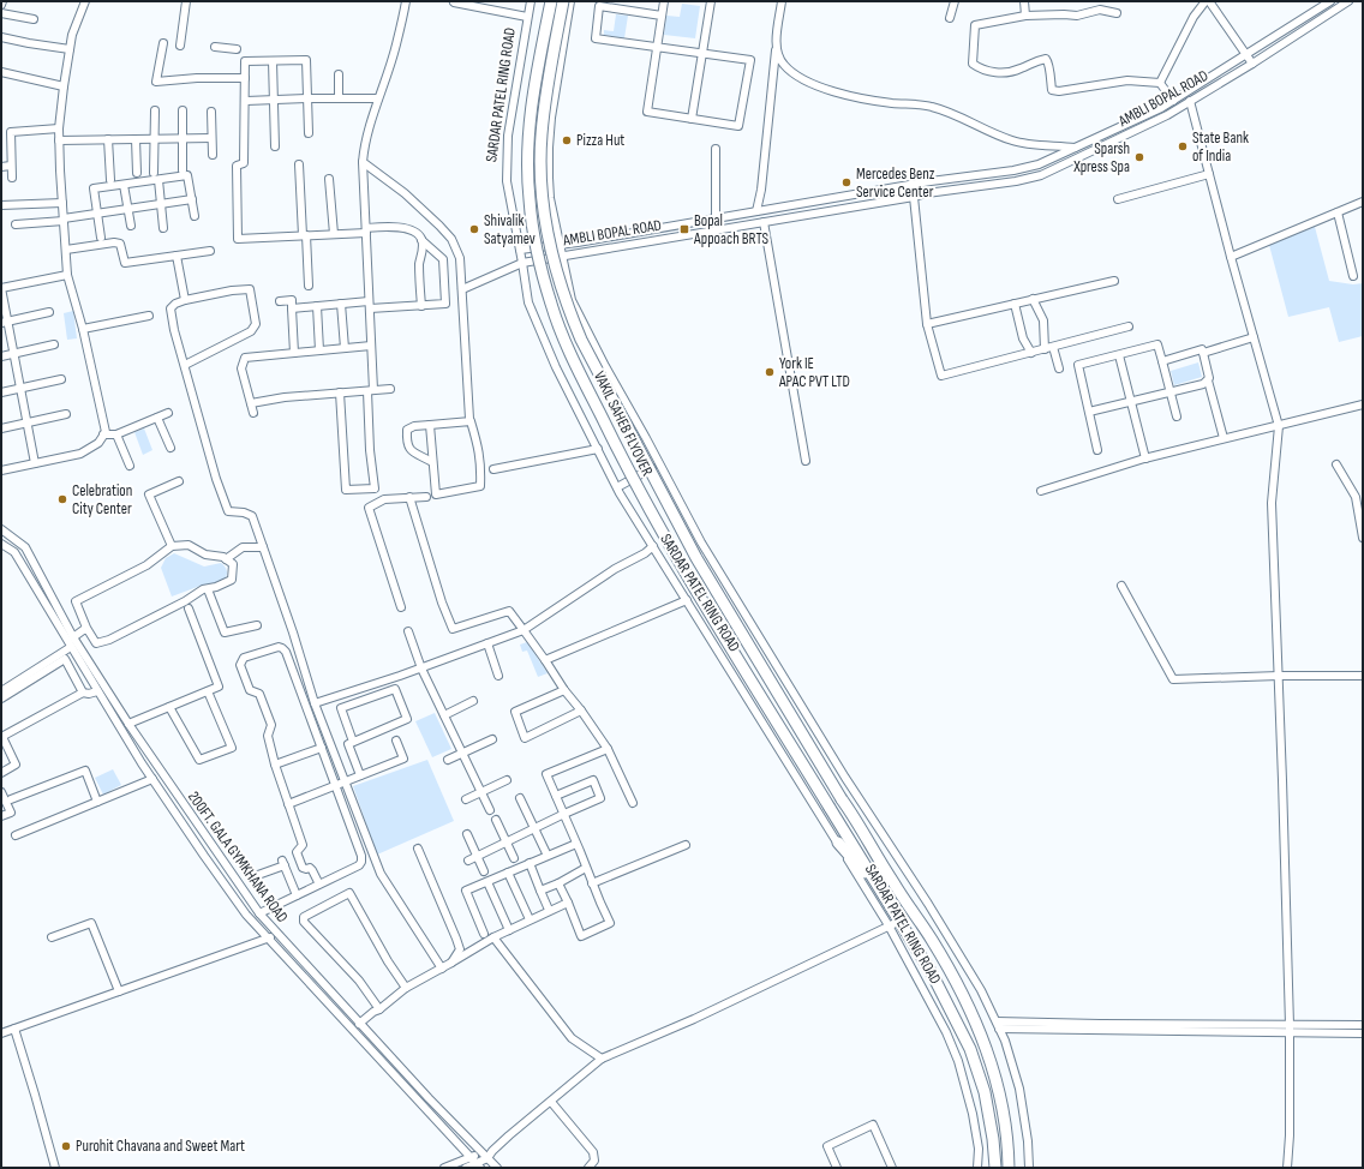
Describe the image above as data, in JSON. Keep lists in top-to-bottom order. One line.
{"streets":{"highway":["SARDAR PATEL RING ROAD","VAKIL SAHEB FLYOVER"],"street":["AMBLI BOPAL ROAD","200FT. GALA GYMKHANA ROAD"]},"crossings":[["SARDAR PATEL RING ROAD","AMBLI BOPAL ROAD"],["SARDAR PATEL RING ROAD","VAKIL SAHEB FLYOVER"]],"places":{"other":["Pizza Hut","State Bank of India","Sparsh Xpress Spa","Mercedes Benz Service Center","Shivalik Satyamev","York IE APAC PVT LTD","Celebration City Center","Purohit Chavana and Sweet Mart"],"transit":["Bopal Appoach BRTS"]}}
